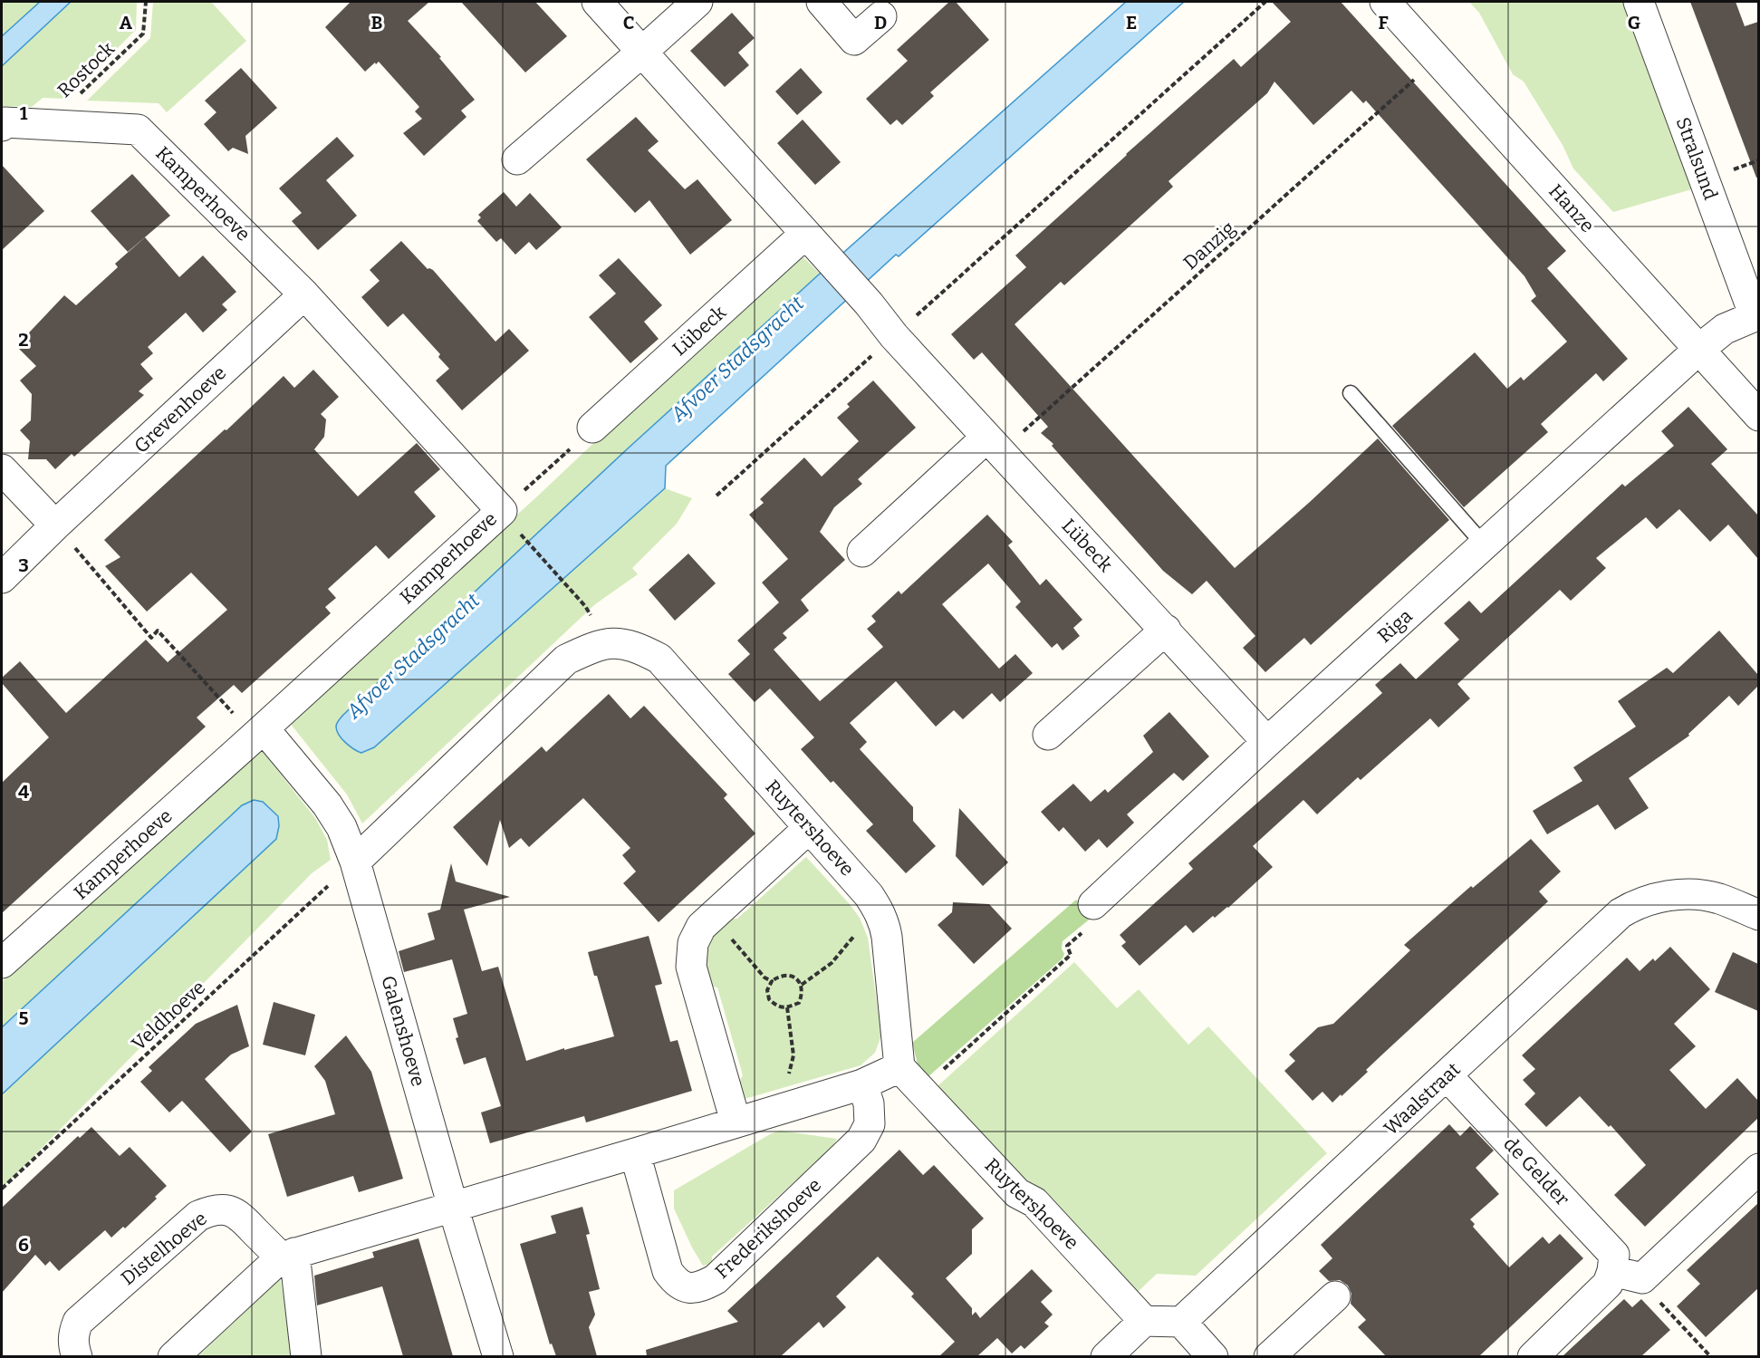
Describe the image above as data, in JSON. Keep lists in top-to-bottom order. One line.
{"streets":{"street":["Stralsund","Kamperhoeve","Hanze","Lübeck","Grevenhoeve","Riga","Ruytershoeve","Galenshoeve","Waalstraat","de Gelder","Frederikshoeve","Distelhoeve"],"path":["Rostock","Danzig","Veldhoeve"]},"crossings":[["Rostock","Kamperhoeve"],["Stralsund","Riga"],["Kamperhoeve","Grevenhoeve"],["Kamperhoeve","Galenshoeve"],["Hanze","Danzig"],["Hanze","Riga"],["Danzig","Lübeck"],["Lübeck","Riga"],["Ruytershoeve","Veldhoeve"],["Ruytershoeve","Galenshoeve"],["Veldhoeve","Galenshoeve"],["Waalstraat","de Gelder"]],"water":["Afvoer Stadsgracht"],"grid":{"columns":["A","B","C","D","E","F","G"],"rows":["1","2","3","4","5","6"]}}
